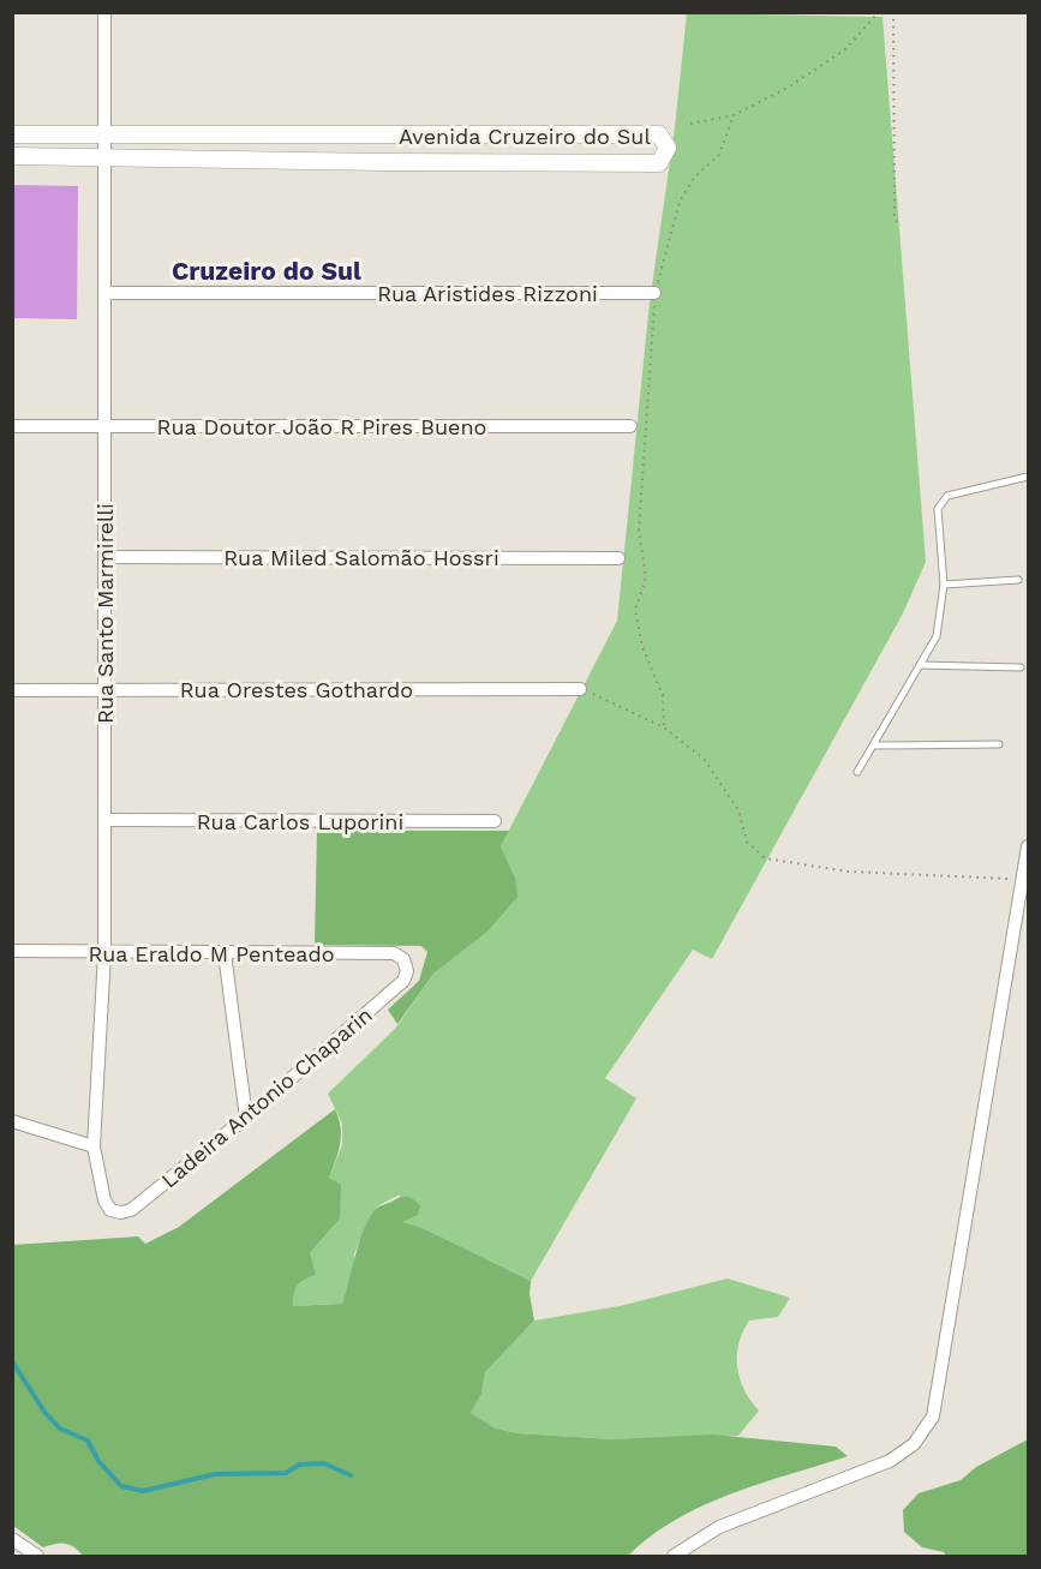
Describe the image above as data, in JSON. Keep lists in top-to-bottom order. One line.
{"streets":{"street":["Avenida Cruzeiro do Sul","Rua Aristides Rizzoni","Rua Doutor João R Pires Bueno","Rua Miled Salomão Hossri","Rua Santo Marmirelli","Rua Orestes Gothardo","Rua Carlos Luporini","Rua Eraldo M Penteado","Ladeira Antonio Chaparin"]},"crossings":[["Avenida Cruzeiro do Sul","Rua Santo Marmirelli"],["Rua Aristides Rizzoni","Rua Santo Marmirelli"],["Rua Doutor João R Pires Bueno","Rua Santo Marmirelli"],["Rua Miled Salomão Hossri","Rua Santo Marmirelli"],["Rua Santo Marmirelli","Rua Orestes Gothardo"],["Rua Santo Marmirelli","Rua Carlos Luporini"],["Rua Santo Marmirelli","Rua Eraldo M Penteado"],["Rua Santo Marmirelli","Ladeira Antonio Chaparin"],["Rua Eraldo M Penteado","Ladeira Antonio Chaparin"]],"districts":["Cruzeiro do Sul"]}
